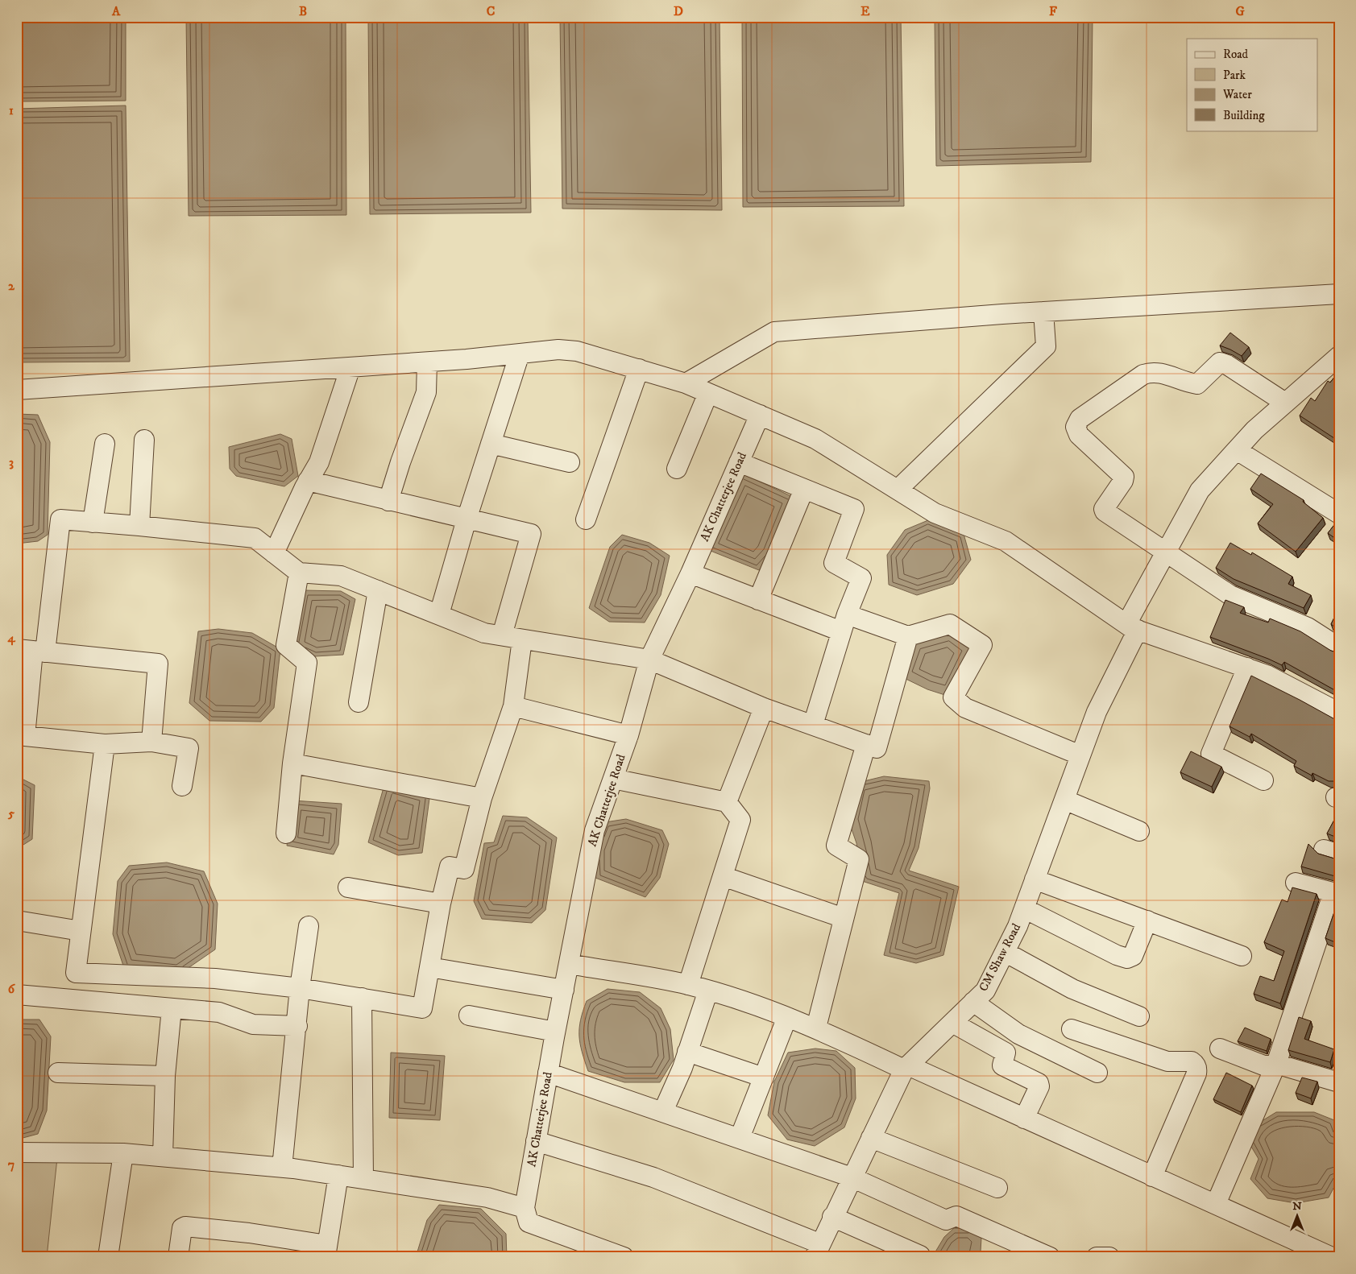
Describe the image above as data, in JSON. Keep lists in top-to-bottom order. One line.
{"streets":{"street":["AK Chatterjee Road","CM Shaw Road"]},"legend":["Road","Park","Water","Building"],"north":"top","grid":{"columns":["A","B","C","D","E","F","G"],"rows":["1","2","3","4","5","6","7"]}}
